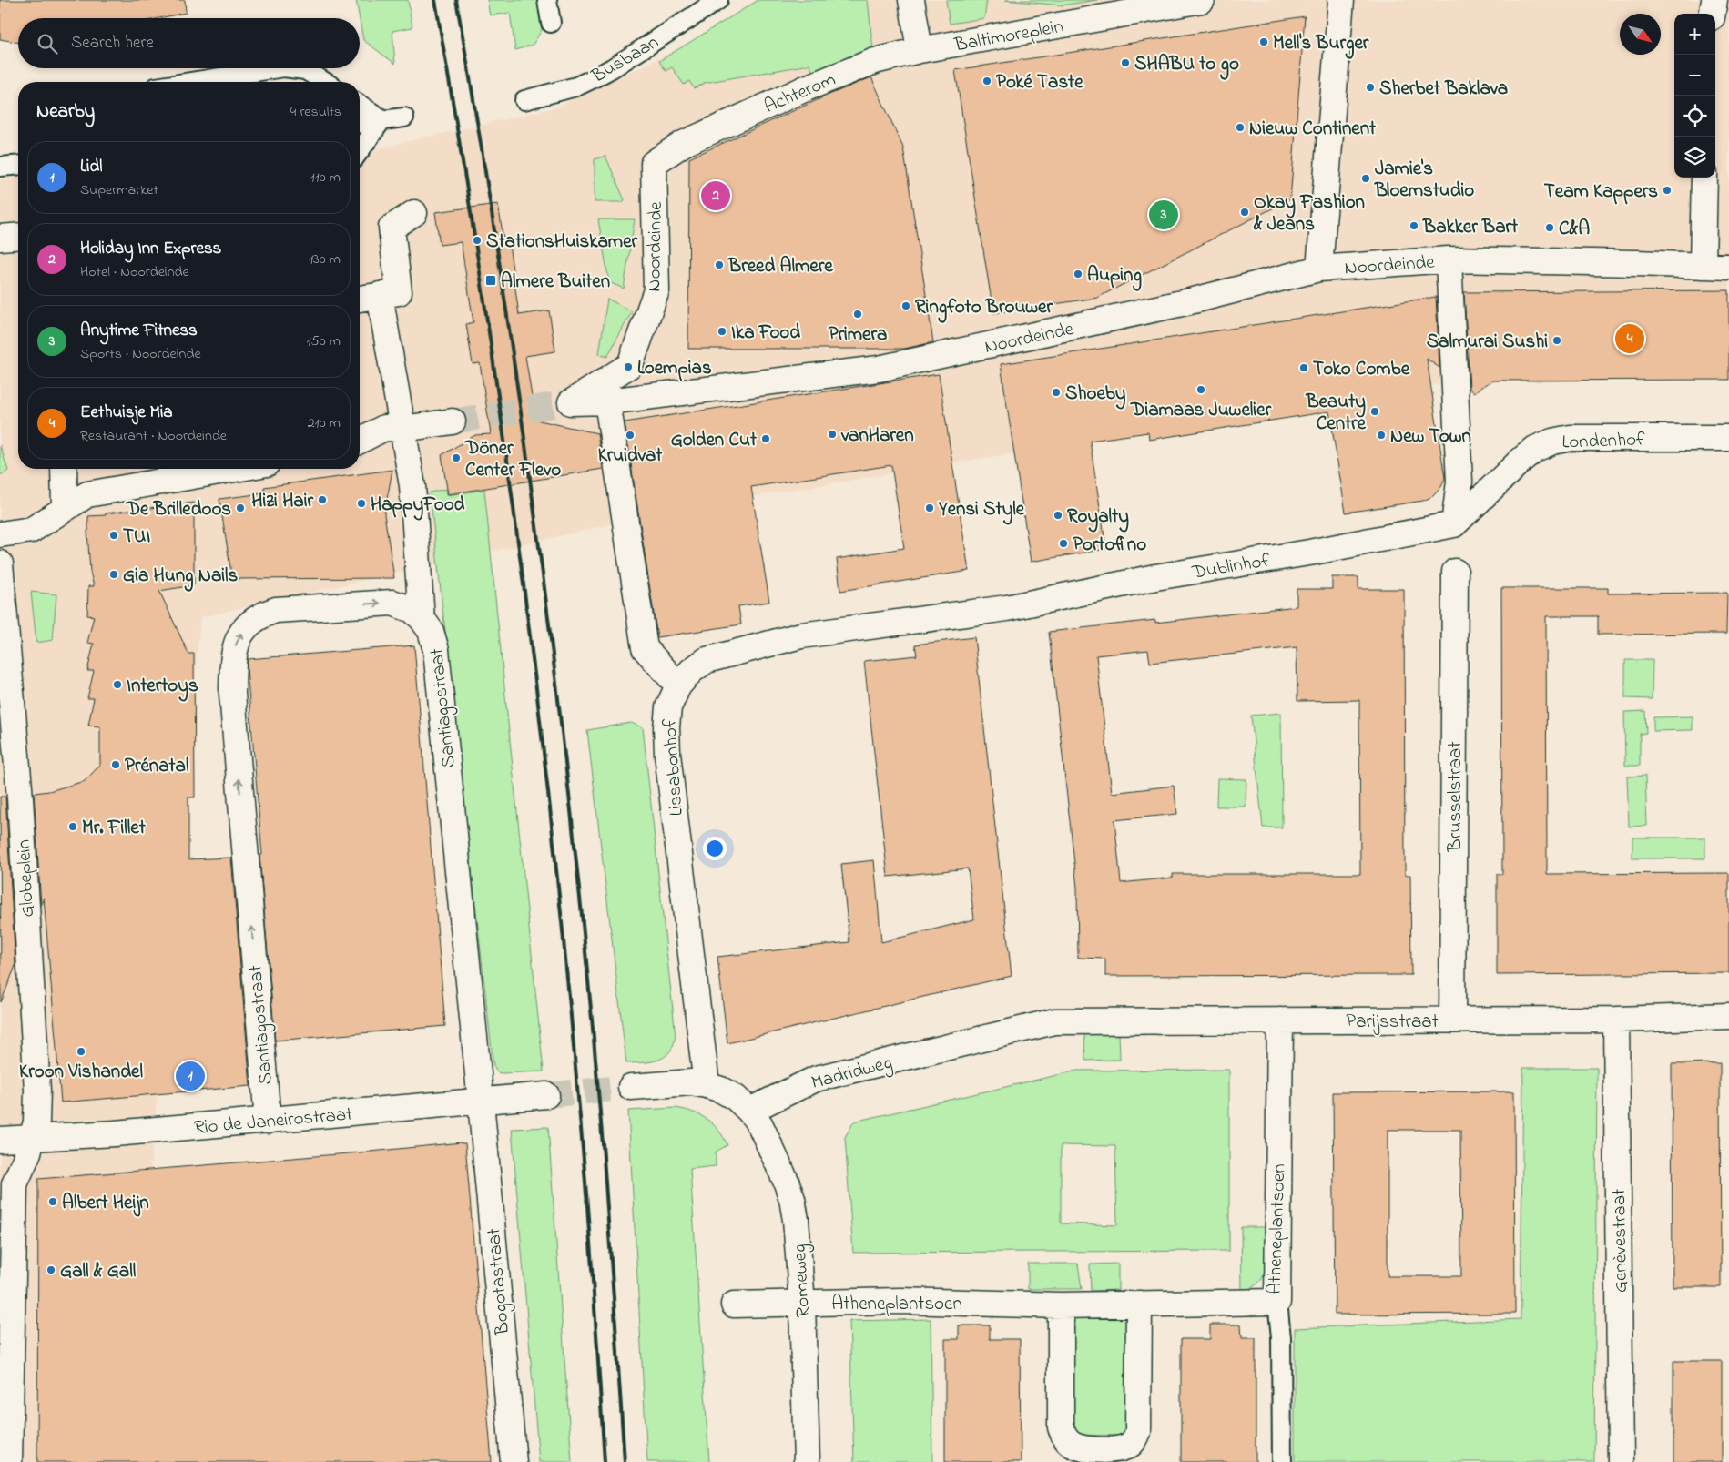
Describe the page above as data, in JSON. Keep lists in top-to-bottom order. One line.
{"streets":{"street":["Baltimoreplein","Achterom","Noordeinde","Londenhof","Dublinhof","Santiagostraat","Lissabonhof","Brusselstraat","Globeplein","Parijsstraat","Madridweg","Rio de Janeirostraat","Atheneplantsoen","Genèvestraat","Romeweg","Bogotastraat"],"lane":["Busbaan"]},"crossings":[["Baltimoreplein","Achterom"],["Achterom","Noordeinde"],["Noordeinde","Londenhof"],["Noordeinde","Dublinhof"],["Londenhof","Dublinhof"],["Dublinhof","Lissabonhof"],["Santiagostraat","Rio de Janeirostraat"],["Santiagostraat","Bogotastraat"],["Brusselstraat","Parijsstraat"],["Globeplein","Rio de Janeirostraat"],["Parijsstraat","Madridweg"],["Parijsstraat","Atheneplantsoen"],["Parijsstraat","Genèvestraat"],["Madridweg","Romeweg"],["Rio de Janeirostraat","Bogotastraat"],["Atheneplantsoen","Romeweg"]],"places":{"other":["Mell's Burger","SHABU to go","Poké Taste","Sherbet Baklava","Nieuw Continent","Jamie's Bloemstudio","Team Kappers","Okay Fashion & Jeans","Bakker Bart","C&A","StationsHuiskamer","Breed Almere","Auping","Ringfoto Brouwer","Primera","Ika Food","Salmurai Sushi","Loempias","Toko Combe","Diamaas Juwelier","Shoeby","Beauty Centre","vanHaren","Kruidvat","New Town","Golden Cut","Döner Center Flevo","Hizi Hair","HappyFood","De Brilledoos","Yensi Style","Royalty","TUI","Portofino","Gia Hung Nails","Intertoys","Prénatal","Mr. Fillet","Kroon Vishandel","Albert Heijn","Gall & Gall"],"transit":["Almere Buiten"]},"north":"bottom right","page":{"map_buttons":["+","−"],"search":"Search here","heading":["Nearby","4 results"],"list":[{"mark":"1","name":"Lidl","note":"Supermarket","value":"110 m"},{"mark":"2","name":"Holiday Inn Express","note":"Hotel · Noordeinde","value":"130 m"},{"mark":"3","name":"Anytime Fitness","note":"Sports · Noordeinde","value":"150 m"},{"mark":"4","name":"Eethuisje Mia","note":"Restaurant · Noordeinde","value":"210 m"}],"pins":["2","3","4","1"]}}
